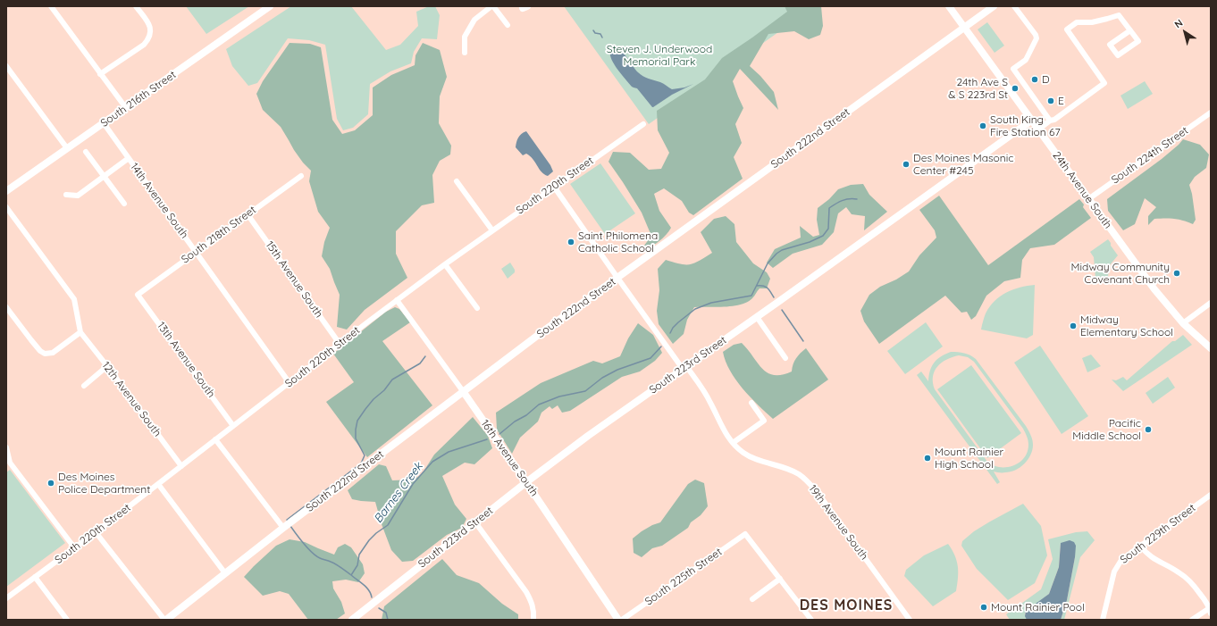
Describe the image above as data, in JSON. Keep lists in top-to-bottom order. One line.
{"streets":{"street":["South 216th Street","South 222nd Street","South 224th Street","South 220th Street","24th Avenue South","14th Avenue South","South 218th Street","15th Avenue South","13th Avenue South","South 223rd Street","12th Avenue South","16th Avenue South","19th Avenue South","South 229th Street","South 225th Street"]},"crossings":[["South 216th Street","14th Avenue South"],["South 222nd Street","24th Avenue South"],["South 222nd Street","16th Avenue South"],["South 222nd Street","19th Avenue South"],["South 224th Street","24th Avenue South"],["South 220th Street","14th Avenue South"],["South 220th Street","15th Avenue South"],["South 220th Street","13th Avenue South"],["South 220th Street","12th Avenue South"],["South 220th Street","16th Avenue South"],["South 220th Street","19th Avenue South"],["24th Avenue South","South 223rd Street"],["14th Avenue South","South 218th Street"],["South 218th Street","15th Avenue South"],["South 218th Street","13th Avenue South"],["South 223rd Street","16th Avenue South"],["South 223rd Street","19th Avenue South"]],"districts":["DES MOINES"],"water":["Barnes Creek"],"parks":["Steven J. Underwood Memorial Park"],"places":["D","24th Ave S & S 223rd St","E","South King Fire Station 67","Des Moines Masonic Center #245","Saint Philomena Catholic School","Midway Community Covenant Church","Midway Elementary School","Pacific Middle School","Mount Rainier High School","Des Moines Police Department","Mount Rainier Pool"],"north":"top left"}
